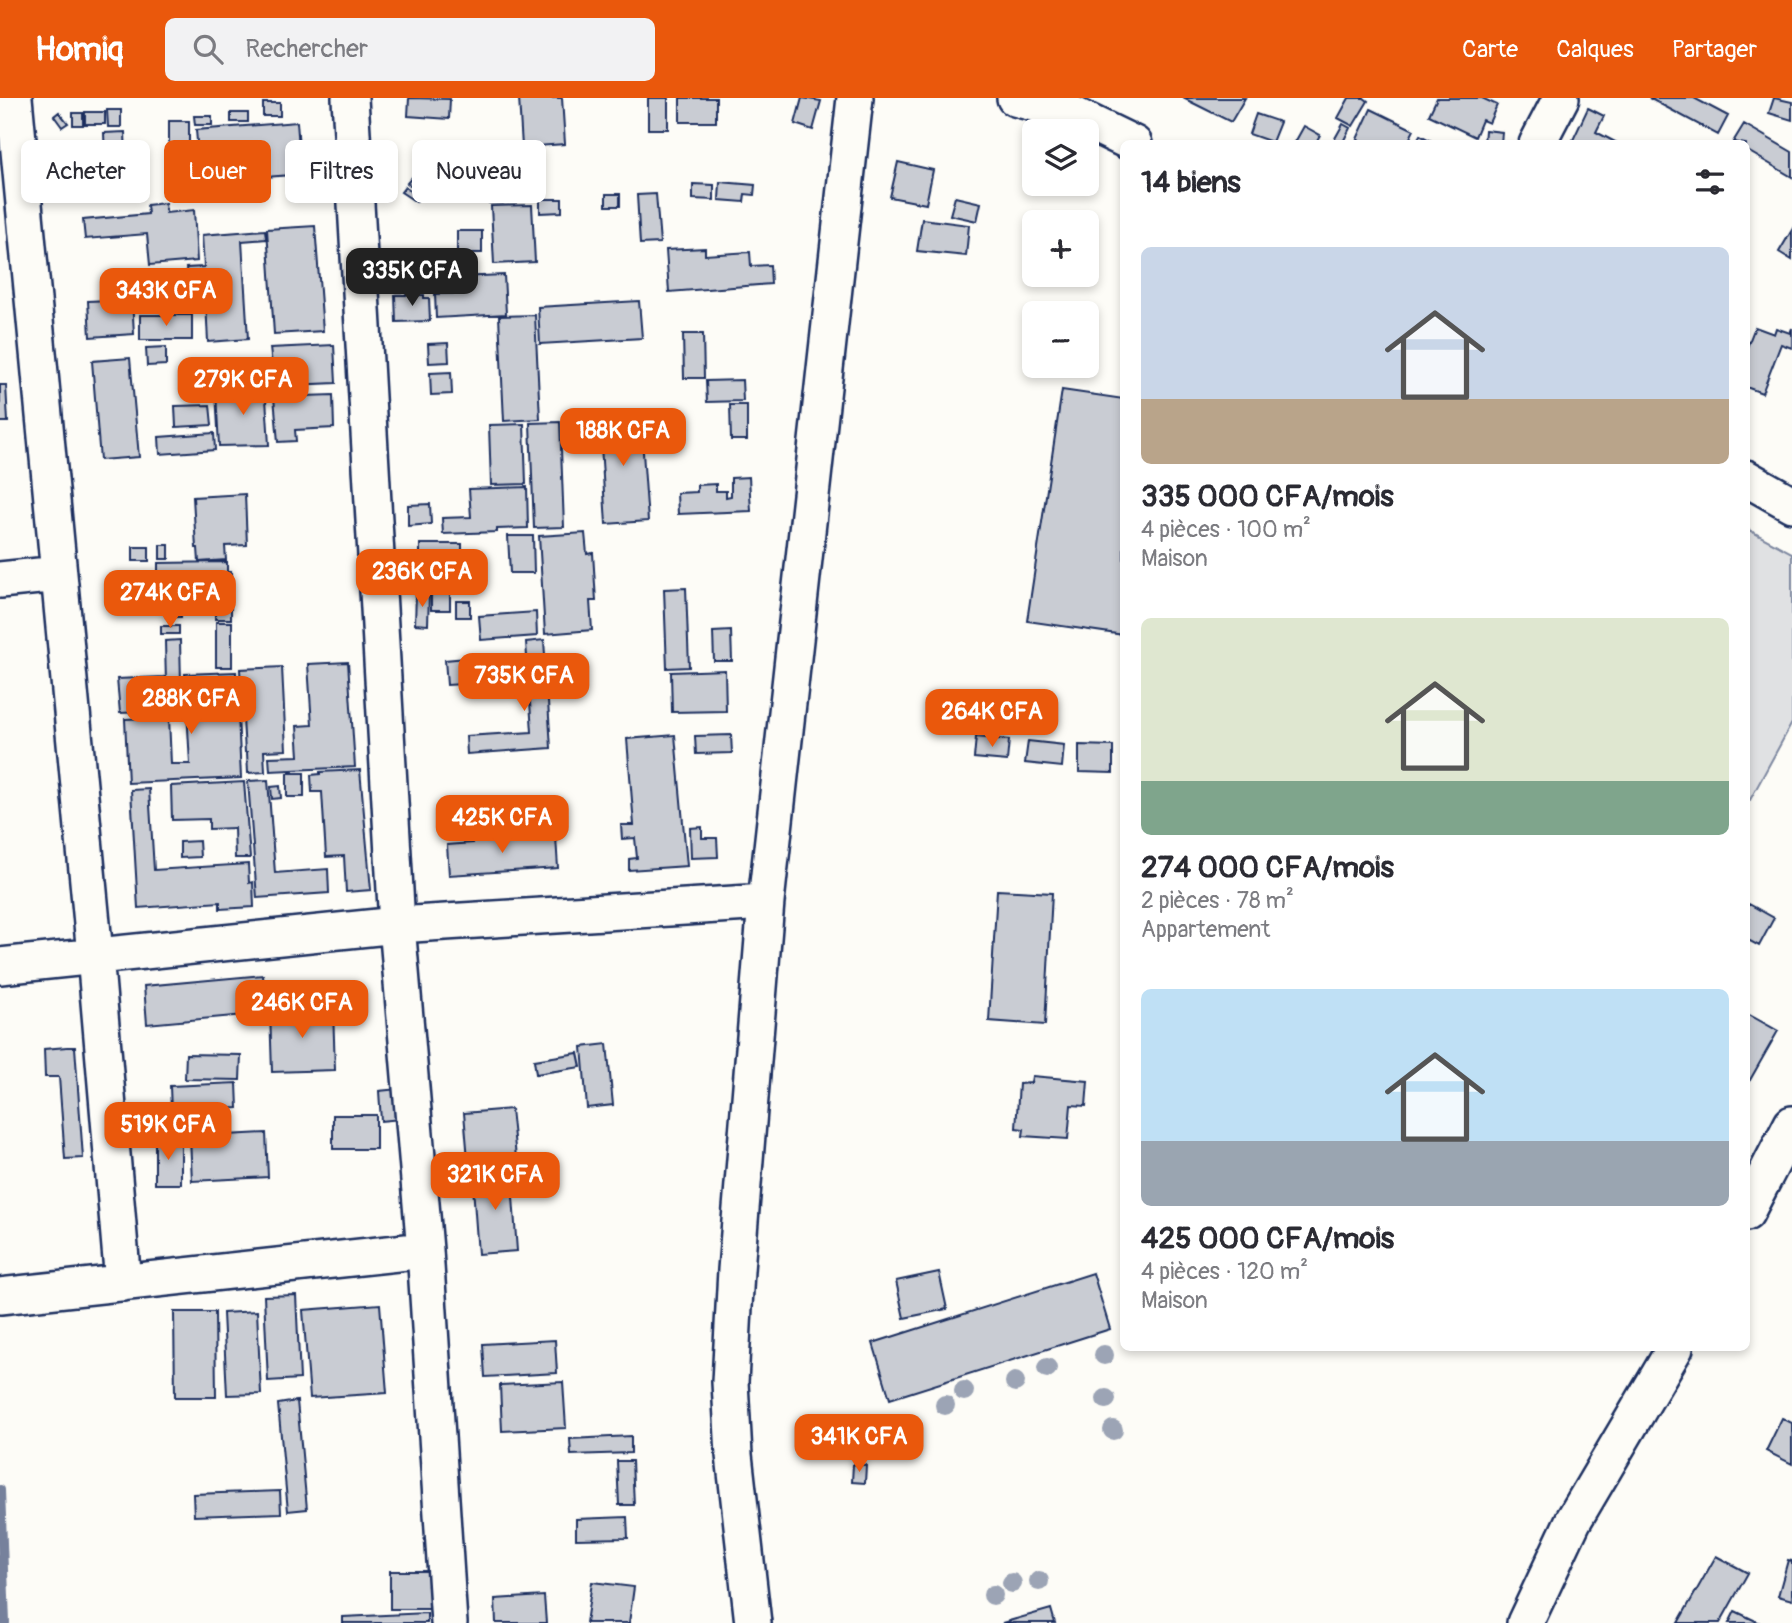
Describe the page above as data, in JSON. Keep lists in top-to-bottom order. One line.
{"page":{"header":"Homiq","search":"Rechercher","nav":["Carte","Calques","Partager"],"map_buttons":["+","−"],"chip":["Acheter","Louer","Filtres","Nouveau"],"heading":"14 biens","list":[{"name":"335 000 CFA/mois","note":"4 pièces · 100 m² · Maison"},{"name":"274 000 CFA/mois","note":"2 pièces · 78 m² · Appartement"},{"name":"425 000 CFA/mois","note":"4 pièces · 120 m² · Maison"}],"price":["335K CFA","343K CFA","279K CFA","188K CFA","236K CFA","274K CFA","735K CFA","288K CFA","264K CFA","425K CFA","246K CFA","519K CFA","321K CFA","341K CFA"]}}
